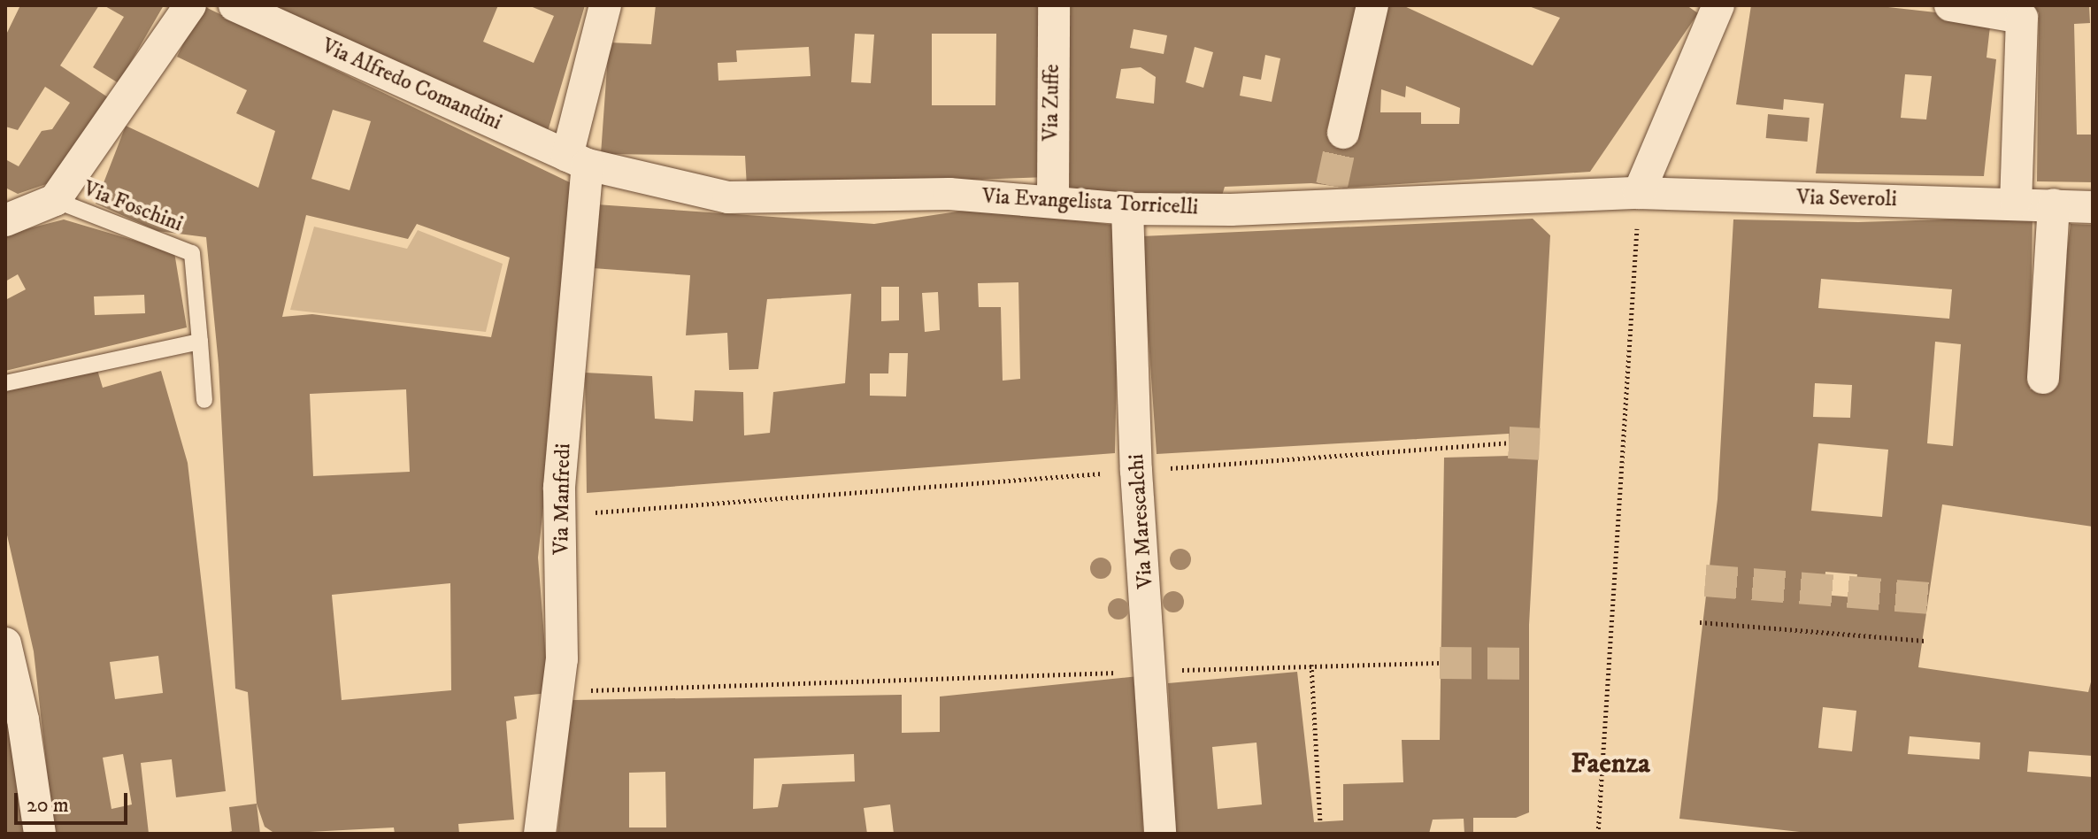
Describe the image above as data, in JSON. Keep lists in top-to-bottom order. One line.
{"streets":{"street":["Via Alfredo Comandini","Via Zuffe","Via Severoli","Via Evangelista Torricelli","Via Manfredi","Via Marescalchi"],"lane":["Via Foschini"]},"crossings":[["Via Alfredo Comandini","Via Evangelista Torricelli"],["Via Alfredo Comandini","Via Manfredi"],["Via Zuffe","Via Evangelista Torricelli"],["Via Severoli","Via Evangelista Torricelli"],["Via Evangelista Torricelli","Via Manfredi"],["Via Evangelista Torricelli","Via Marescalchi"]],"districts":["Faenza"],"scale_bar":"20 m"}
